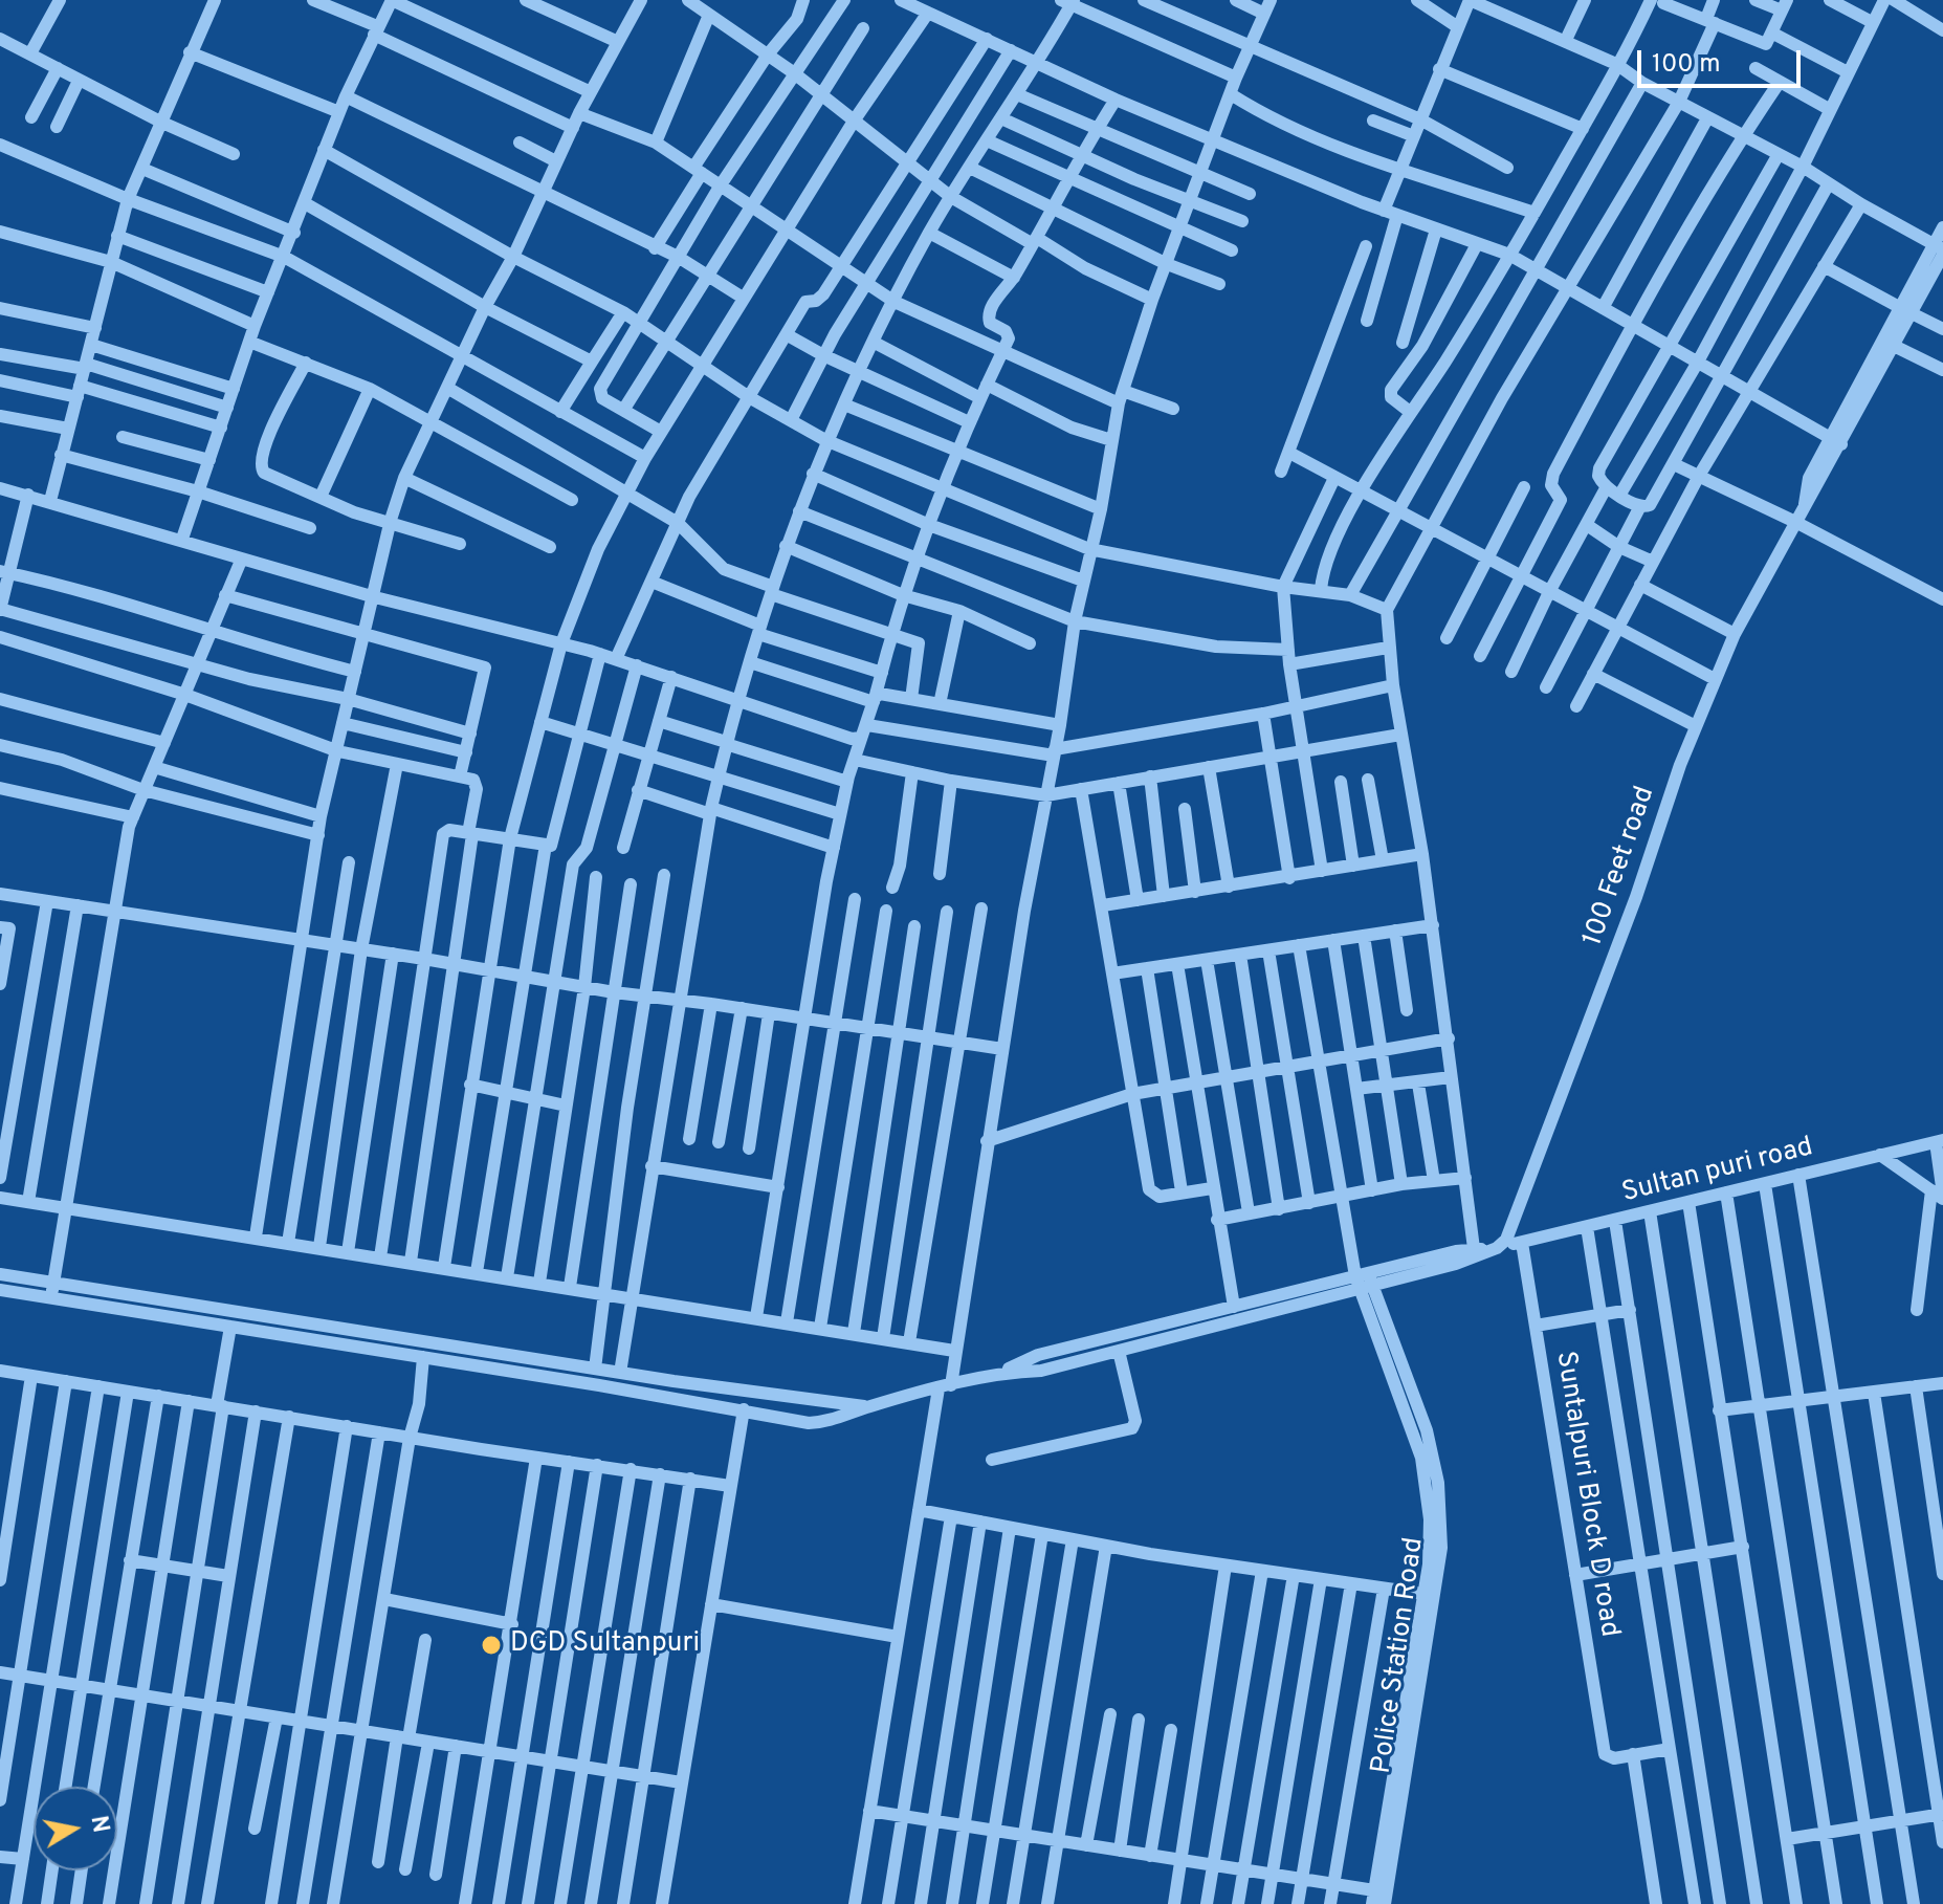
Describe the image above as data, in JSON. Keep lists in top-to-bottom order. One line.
{"streets":{"street":["100 Feet road","Sultan puri road","Suntalpuri Block D road","Police Station Road"]},"crossings":[["100 Feet road","Sultan puri road"],["Sultan puri road","Suntalpuri Block D road"],["Sultan puri road","Police Station Road"]],"places":["DGD Sultanpuri"],"scale_bar":"100 m","north":"right"}
